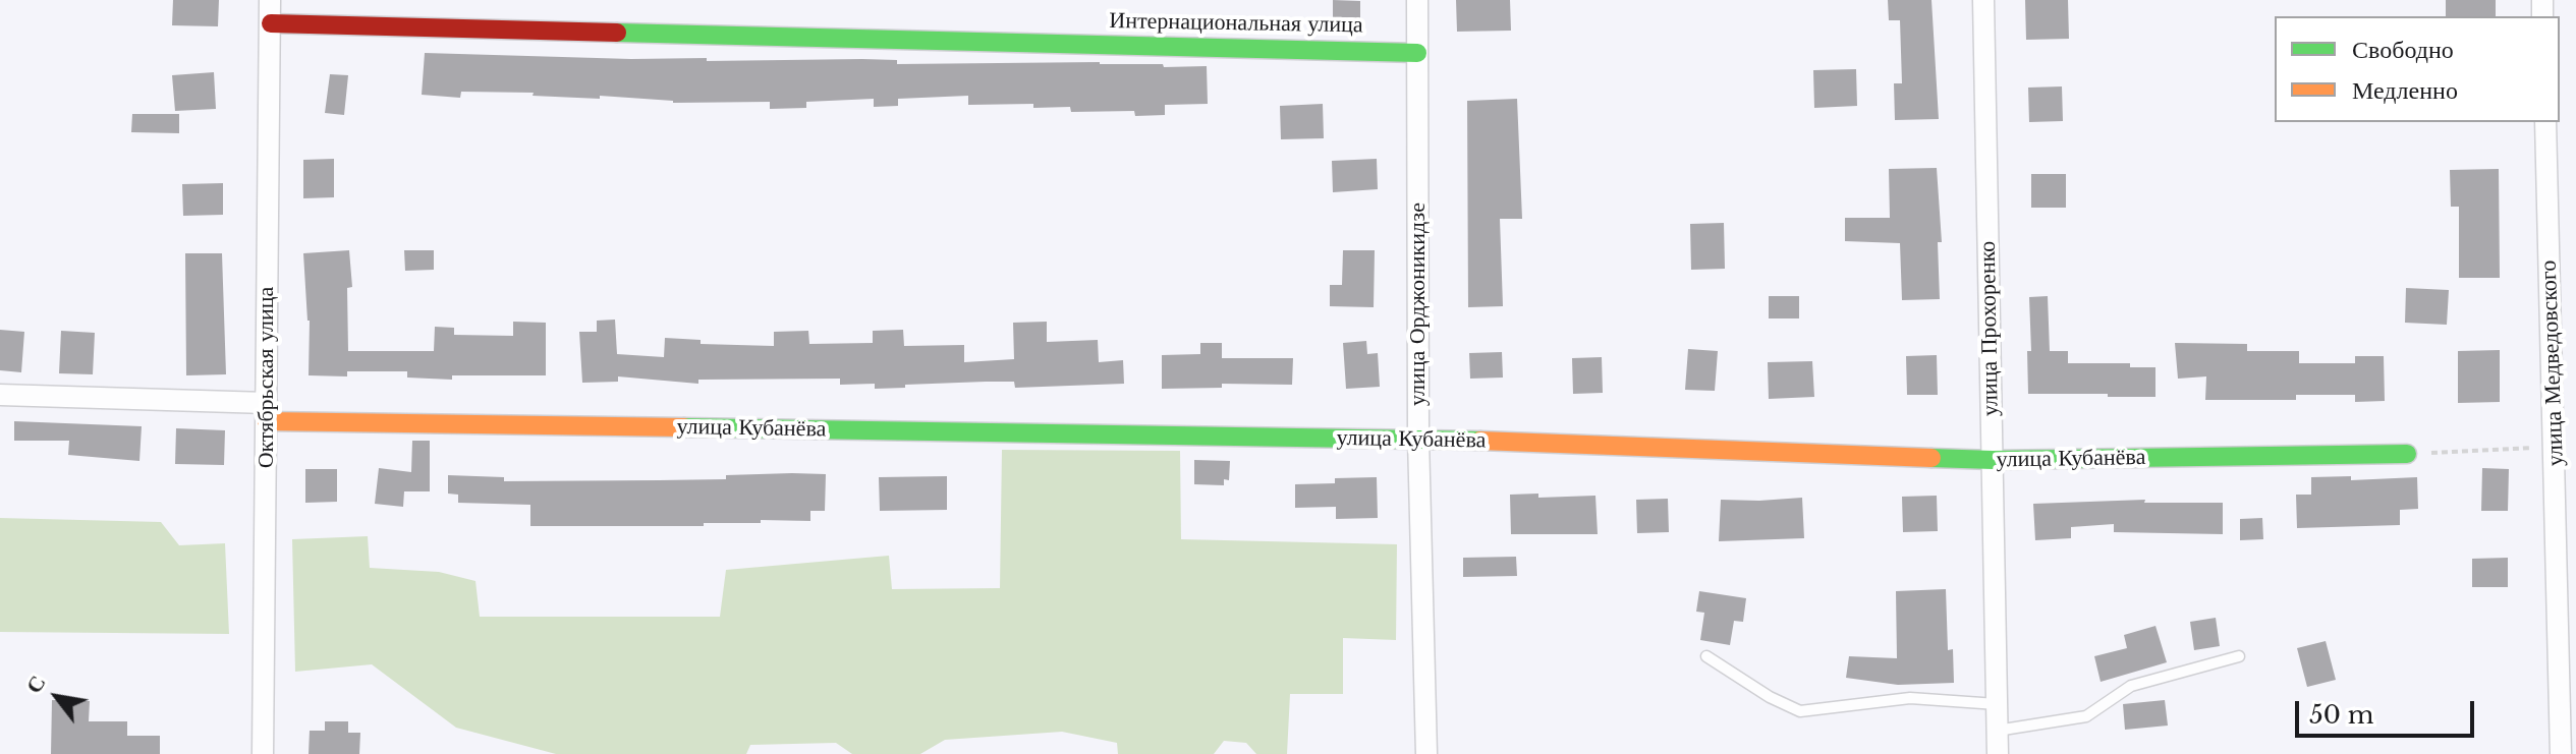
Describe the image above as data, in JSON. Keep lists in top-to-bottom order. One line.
{"streets":{"street":["Интернациональная улица","улица Орджоникидзе","улица Прохоренко","улица Медведовского","Октябрьская улица","улица Кубанёва"]},"crossings":[["Интернациональная улица","улица Орджоникидзе"],["Интернациональная улица","Октябрьская улица"],["улица Орджоникидзе","улица Кубанёва"],["улица Прохоренко","улица Кубанёва"],["Октябрьская улица","улица Кубанёва"]],"legend":["Свободно","Медленно"],"scale_bar":"50 m","north":"top left"}
